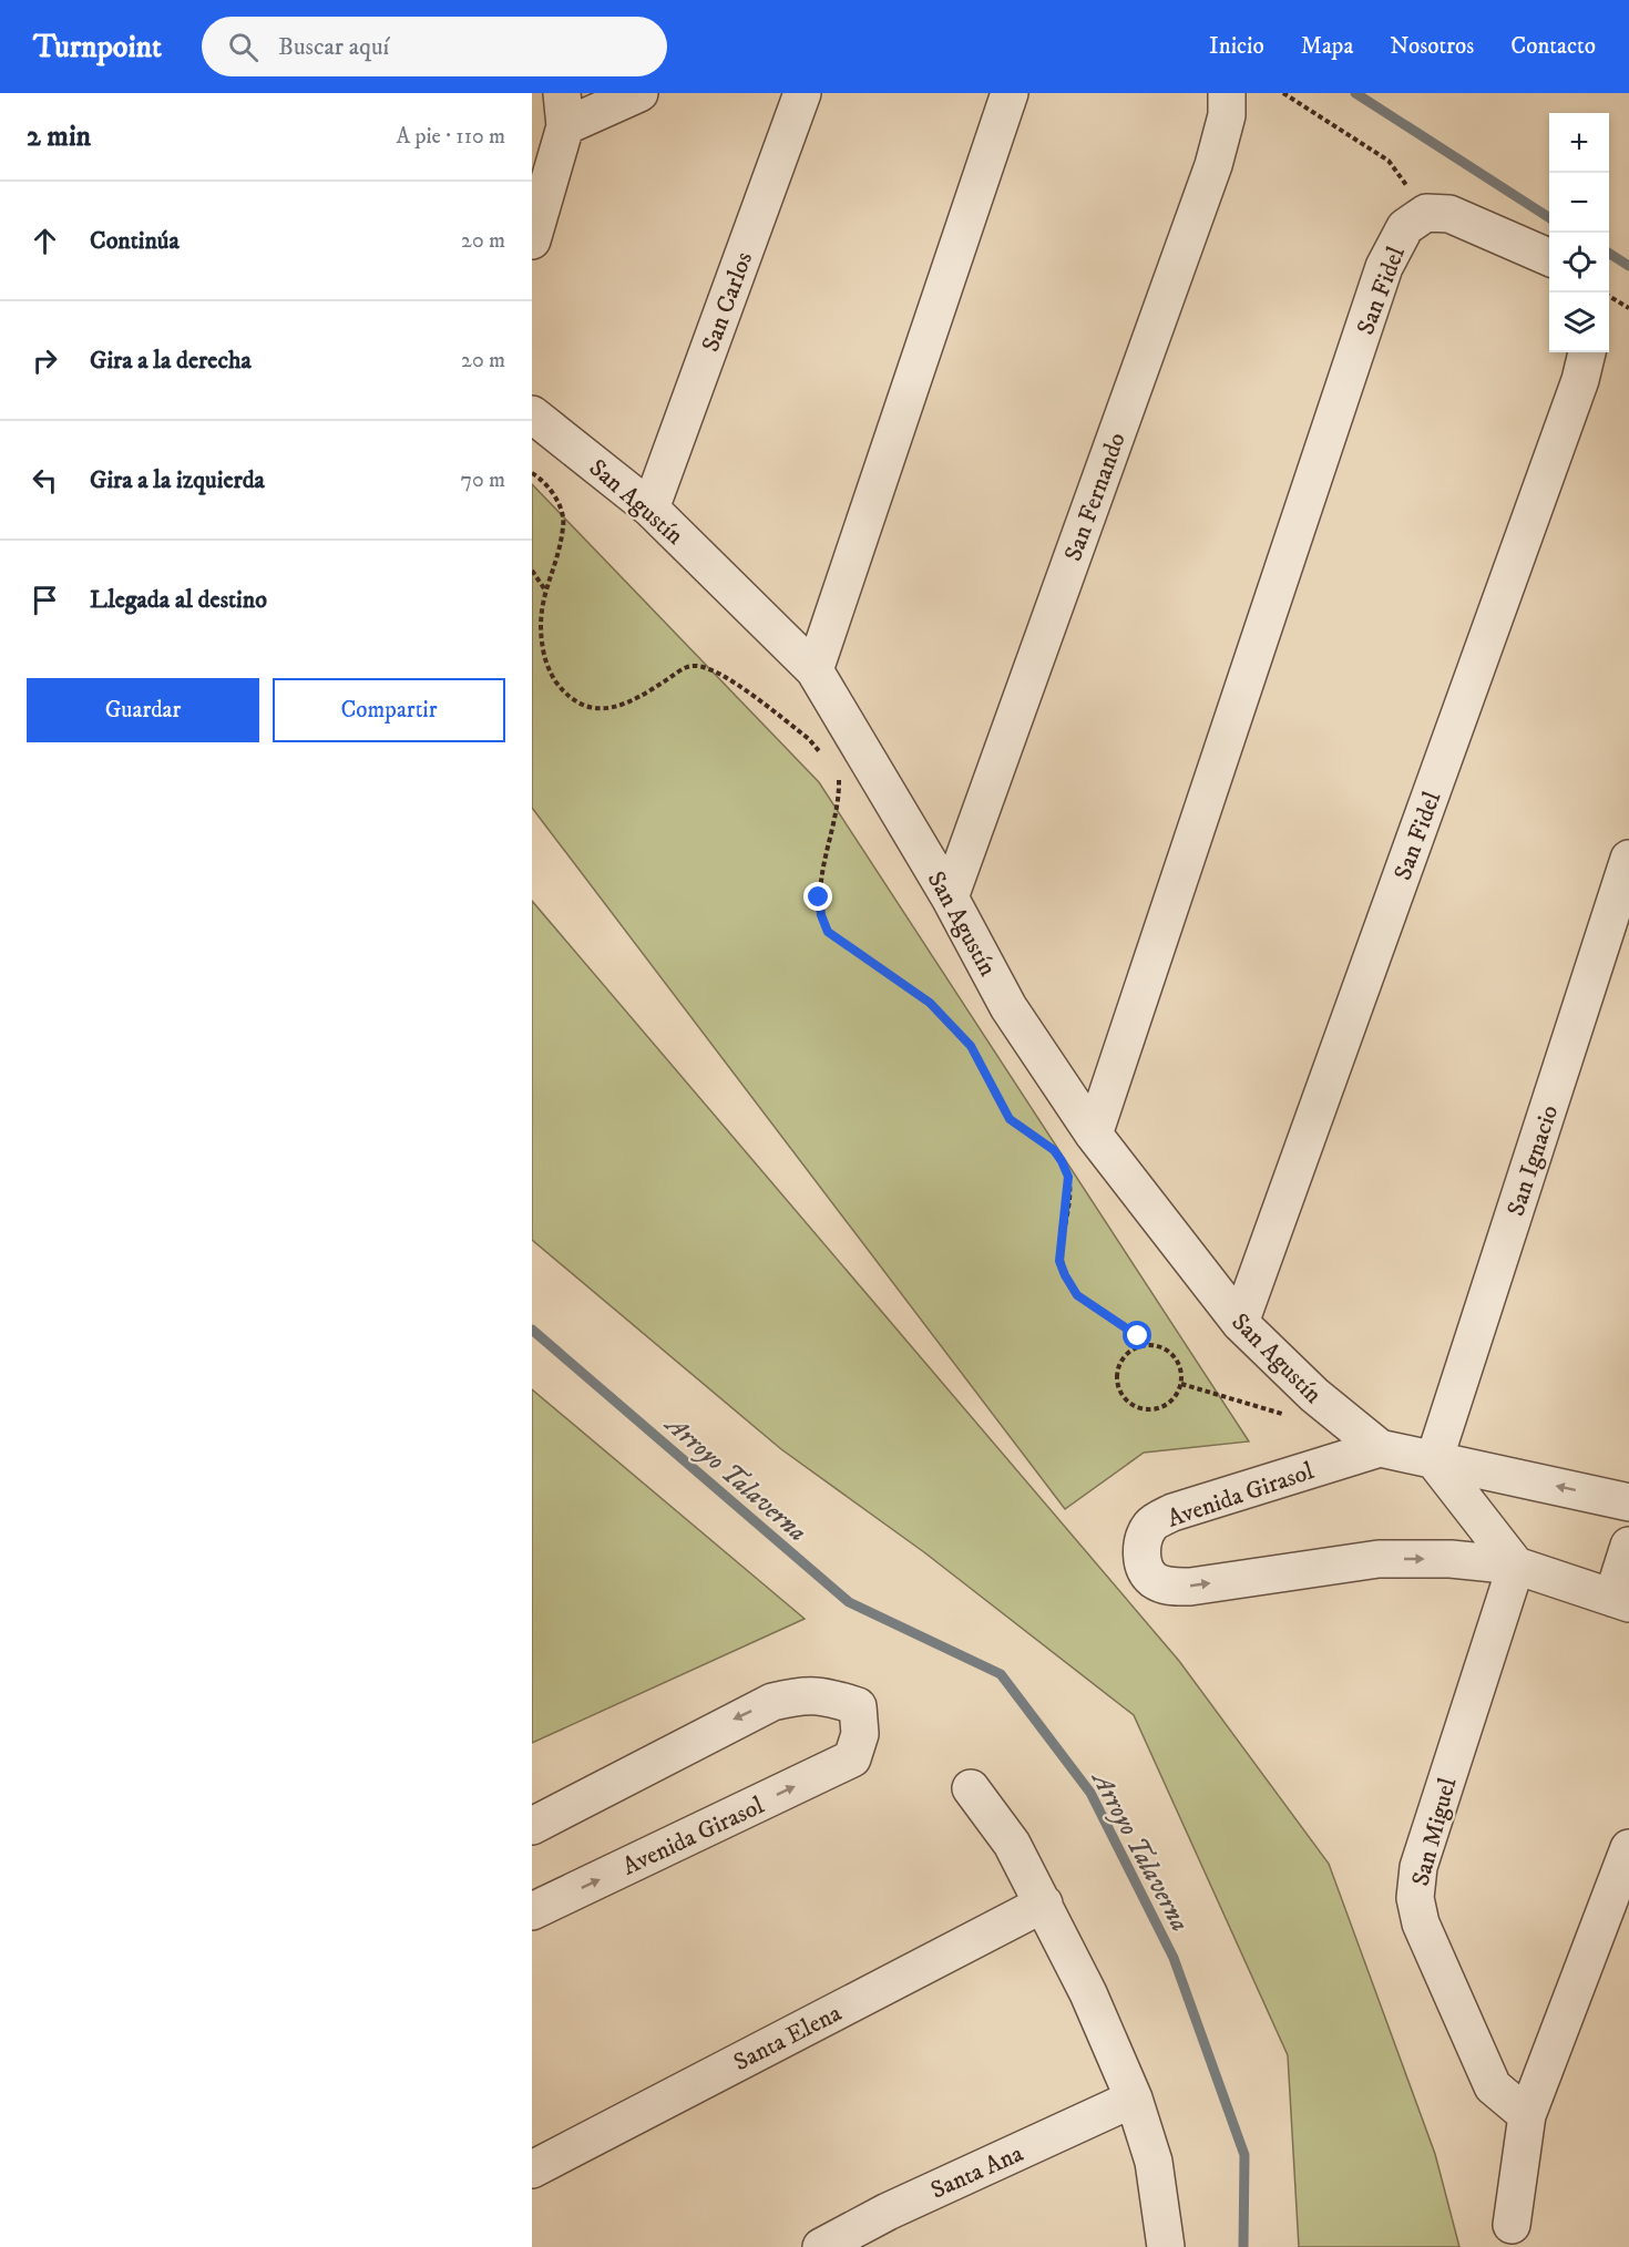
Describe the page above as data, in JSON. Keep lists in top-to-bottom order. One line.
{"streets":{"street":["San Fidel","San Carlos","San Fernando","San Agustín","San Ignacio","Avenida Girasol","San Miguel","Santa Elena","Santa Ana"]},"crossings":[["San Fidel","San Agustín"],["San Carlos","San Agustín"],["San Fernando","San Agustín"],["San Agustín","Avenida Girasol"],["San Ignacio","Avenida Girasol"],["Avenida Girasol","San Miguel"]],"water":["Arroyo Talaverna"],"page":{"header":"Turnpoint","search":"Buscar aquí","nav":["Inicio","Mapa","Nosotros","Contacto"],"heading":["2 min","A pie · 110 m"],"map_buttons":["+","−"],"list":[["Continúa","20 m"],["Gira a la derecha","20 m"],["Gira a la izquierda","70 m"],"Llegada al destino"],"buttons":["Guardar","Compartir"]}}
